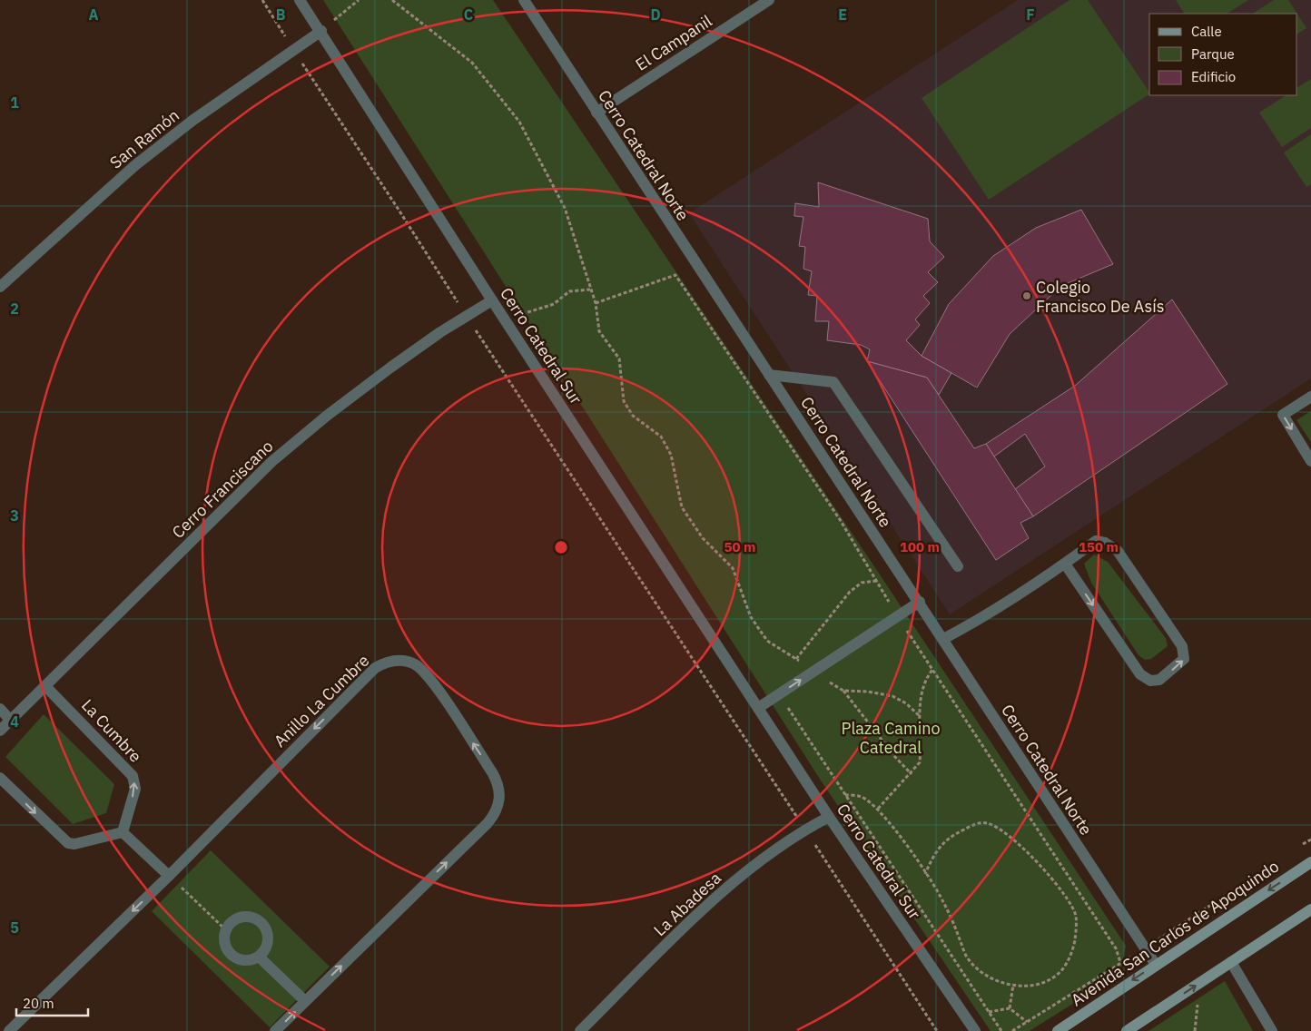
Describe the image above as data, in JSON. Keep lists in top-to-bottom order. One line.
{"streets":{"street":["El Campanil","San Ramón","Cerro Catedral Norte","Cerro Catedral Sur","Cerro Franciscano","Anillo La Cumbre","La Cumbre","La Abadesa","Avenida San Carlos de Apoquindo"]},"crossings":[["El Campanil","Cerro Catedral Norte"],["San Ramón","Cerro Catedral Sur"],["Cerro Catedral Norte","Avenida San Carlos de Apoquindo"],["Cerro Catedral Sur","Cerro Franciscano"],["Cerro Catedral Sur","La Abadesa"],["Cerro Franciscano","La Cumbre"]],"one_way":["La Cumbre"],"parks":["Plaza Camino Catedral"],"places":["Colegio Francisco De Asís"],"legend":["Calle","Parque","Edificio"],"scale_bar":"20 m","grid":{"columns":["A","B","C","D","E","F"],"rows":["1","2","3","4","5"]},"rings":["50 m","100 m","150 m"]}
